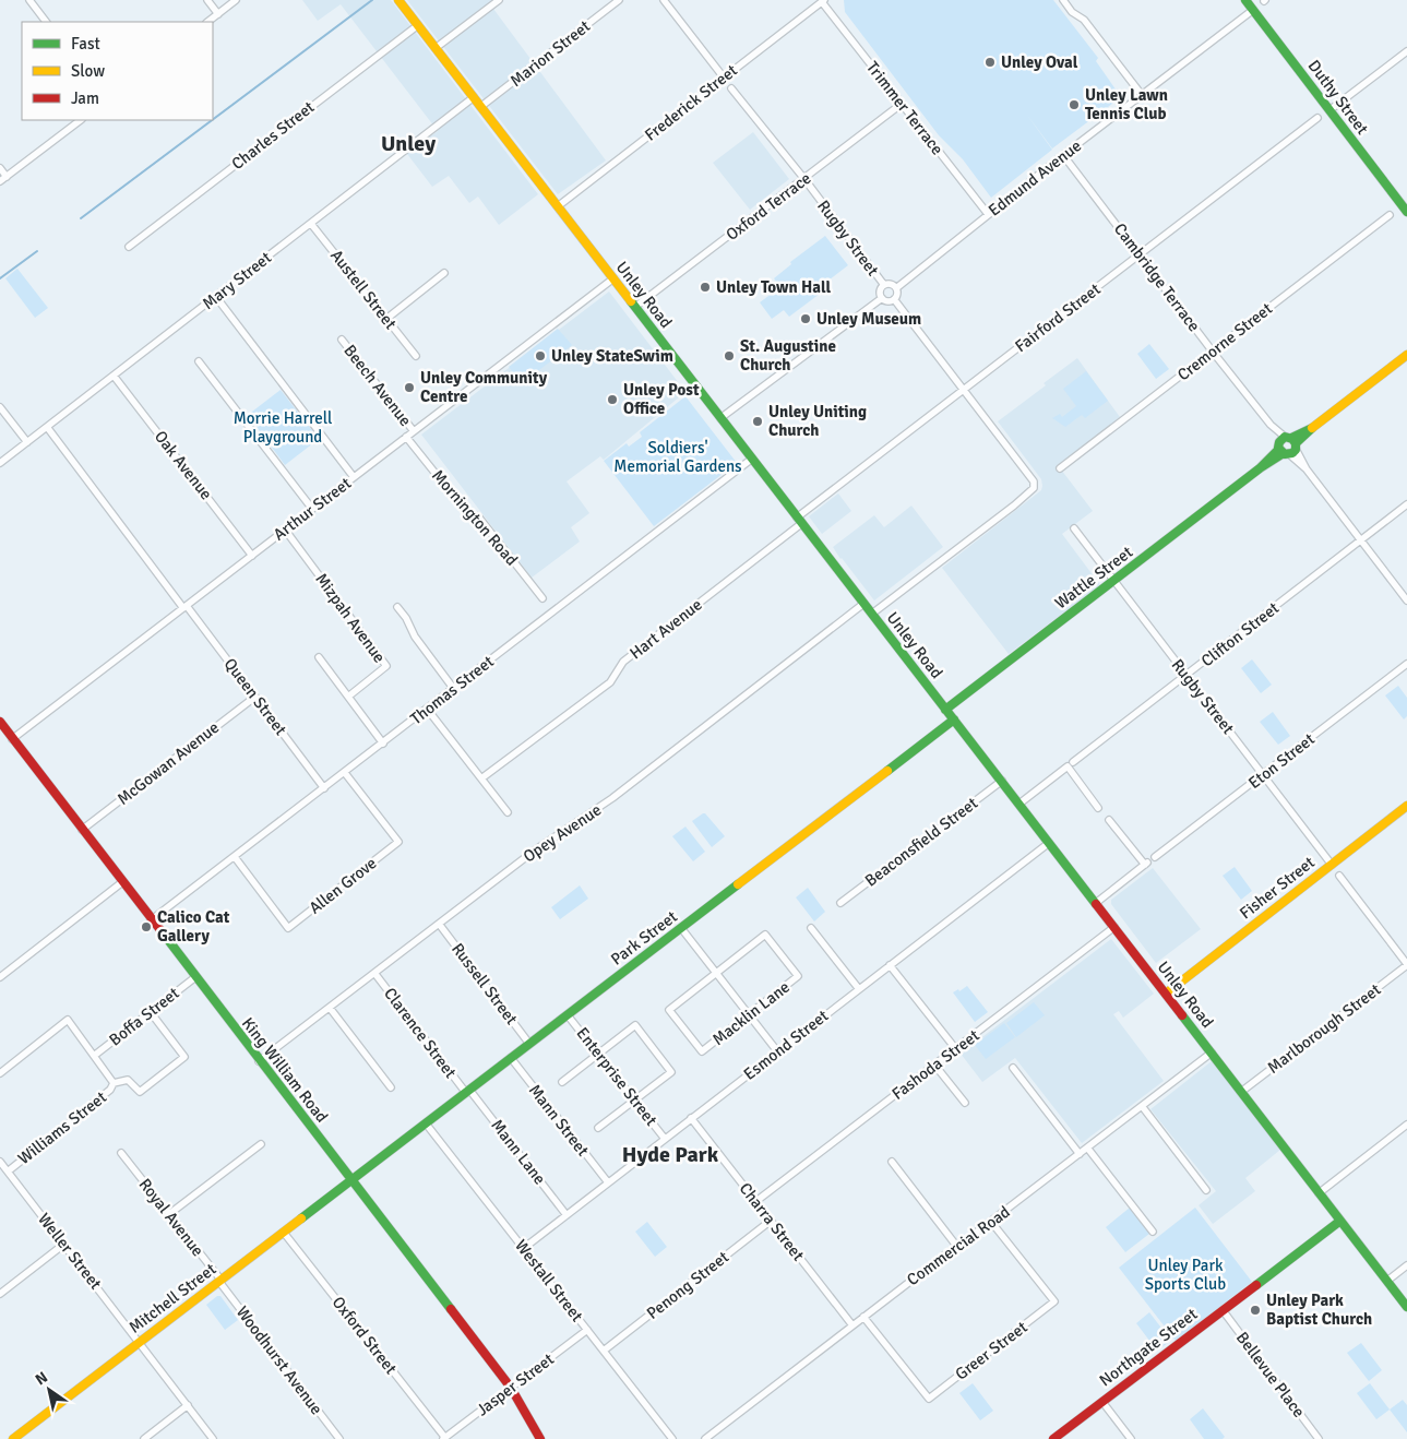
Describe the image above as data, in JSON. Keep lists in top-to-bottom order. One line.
{"streets":{"main road":["Duthy Street","Unley Road","Wattle Street","Fisher Street","Park Street","King William Road","Mitchell Street","Northgate Street"],"street":["Marion Street","Frederick Street","Trimmer Terrace","Charles Street","Edmund Avenue","Oxford Terrace","Rugby Street","Cambridge Terrace","Mary Street","Austell Street","Fairford Street","Cremorne Street","Beech Avenue","Oak Avenue","Arthur Street","Mornington Road","Mizpah Avenue","Hart Avenue","Clifton Street","Thomas Street","Queen Street","Eton Street","McGowan Avenue","Opey Avenue","Beaconsfield Street","Allen Grove","Russell Street","Macklin Lane","Boffa Street","Marlborough Street","Clarence Street","Esmond Street","Fashoda Street","Enterprise Street","Mann Street","Williams Street","Mann Lane","Royal Avenue","Charra Street","Commercial Road","Weller Street","Westall Street","Penong Street","Oxford Street","Greer Street","Woodhurst Avenue","Bellevue Place","Jasper Street"]},"crossings":[["Marion Street","Unley Road"],["Duthy Street","Edmund Avenue"],["Frederick Street","Trimmer Terrace"],["Frederick Street","Unley Road"],["Trimmer Terrace","Edmund Avenue"],["Trimmer Terrace","Oxford Terrace"],["Charles Street","Unley Road"],["Edmund Avenue","Rugby Street"],["Edmund Avenue","Cambridge Terrace"],["Oxford Terrace","Rugby Street"],["Oxford Terrace","Unley Road"],["Rugby Street","Wattle Street"],["Rugby Street","Clifton Street"],["Rugby Street","Eton Street"],["Rugby Street","Fisher Street"],["Cambridge Terrace","Fairford Street"],["Cambridge Terrace","Cremorne Street"],["Cambridge Terrace","Wattle Street"],["Cambridge Terrace","Clifton Street"],["Mary Street","Austell Street"],["Mary Street","Unley Road"],["Mary Street","Oak Avenue"],["Mary Street","Queen Street"],["Unley Road","Fairford Street"],["Unley Road","Arthur Street"],["Unley Road","Wattle Street"],["Unley Road","Hart Avenue"],["Unley Road","Clifton Street"],["Unley Road","Thomas Street"],["Unley Road","Opey Avenue"],["Unley Road","Beaconsfield Street"],["Unley Road","Fisher Street"],["Unley Road","Park Street"],["Unley Road","Marlborough Street"],["Unley Road","Esmond Street"],["Unley Road","Fashoda Street"],["Unley Road","Commercial Road"],["Unley Road","Northgate Street"],["Fairford Street","Hart Avenue"],["Beech Avenue","Arthur Street"],["Oak Avenue","Arthur Street"],["Arthur Street","Mornington Road"],["Arthur Street","Mizpah Avenue"],["Arthur Street","Queen Street"],["Arthur Street","King William Road"],["Thomas Street","Queen Street"],["Thomas Street","Allen Grove"],["Thomas Street","King William Road"],["Queen Street","McGowan Avenue"],["McGowan Avenue","King William Road"],["Opey Avenue","Russell Street"],["Opey Avenue","Clarence Street"],["Opey Avenue","King William Road"],["Park Street","Russell Street"],["Park Street","Clarence Street"],["Park Street","King William Road"],["Park Street","Enterprise Street"],["Park Street","Mann Street"],["Park Street","Mann Lane"],["Park Street","Westall Street"],["Park Street","Mitchell Street"],["Boffa Street","King William Road"],["Boffa Street","Williams Street"],["Clarence Street","Mann Lane"],["Esmond Street","Enterprise Street"],["Esmond Street","Mann Street"],["Esmond Street","Mann Lane"],["Esmond Street","Charra Street"],["Esmond Street","Westall Street"],["Fashoda Street","Charra Street"],["King William Road","Mitchell Street"],["King William Road","Jasper Street"],["Williams Street","Weller Street"],["Royal Avenue","Mitchell Street"],["Royal Avenue","Woodhurst Avenue"],["Charra Street","Commercial Road"],["Charra Street","Penong Street"],["Commercial Road","Greer Street"],["Weller Street","Mitchell Street"],["Westall Street","Penong Street"],["Westall Street","Jasper Street"],["Mitchell Street","Oxford Street"],["Mitchell Street","Woodhurst Avenue"],["Oxford Street","Jasper Street"],["Northgate Street","Bellevue Place"]],"districts":["Unley","Hyde Park"],"parks":["Morrie Harrell Playground","Soldiers' Memorial Gardens","Unley Park Sports Club"],"places":["Unley Oval","Unley Lawn Tennis Club","Unley Town Hall","Unley Museum","Unley StateSwim","St. Augustine Church","Unley Community Centre","Unley Post Office","Unley Uniting Church","Calico Cat Gallery","Unley Park Baptist Church"],"legend":["Fast","Slow","Jam"],"north":"top left"}
